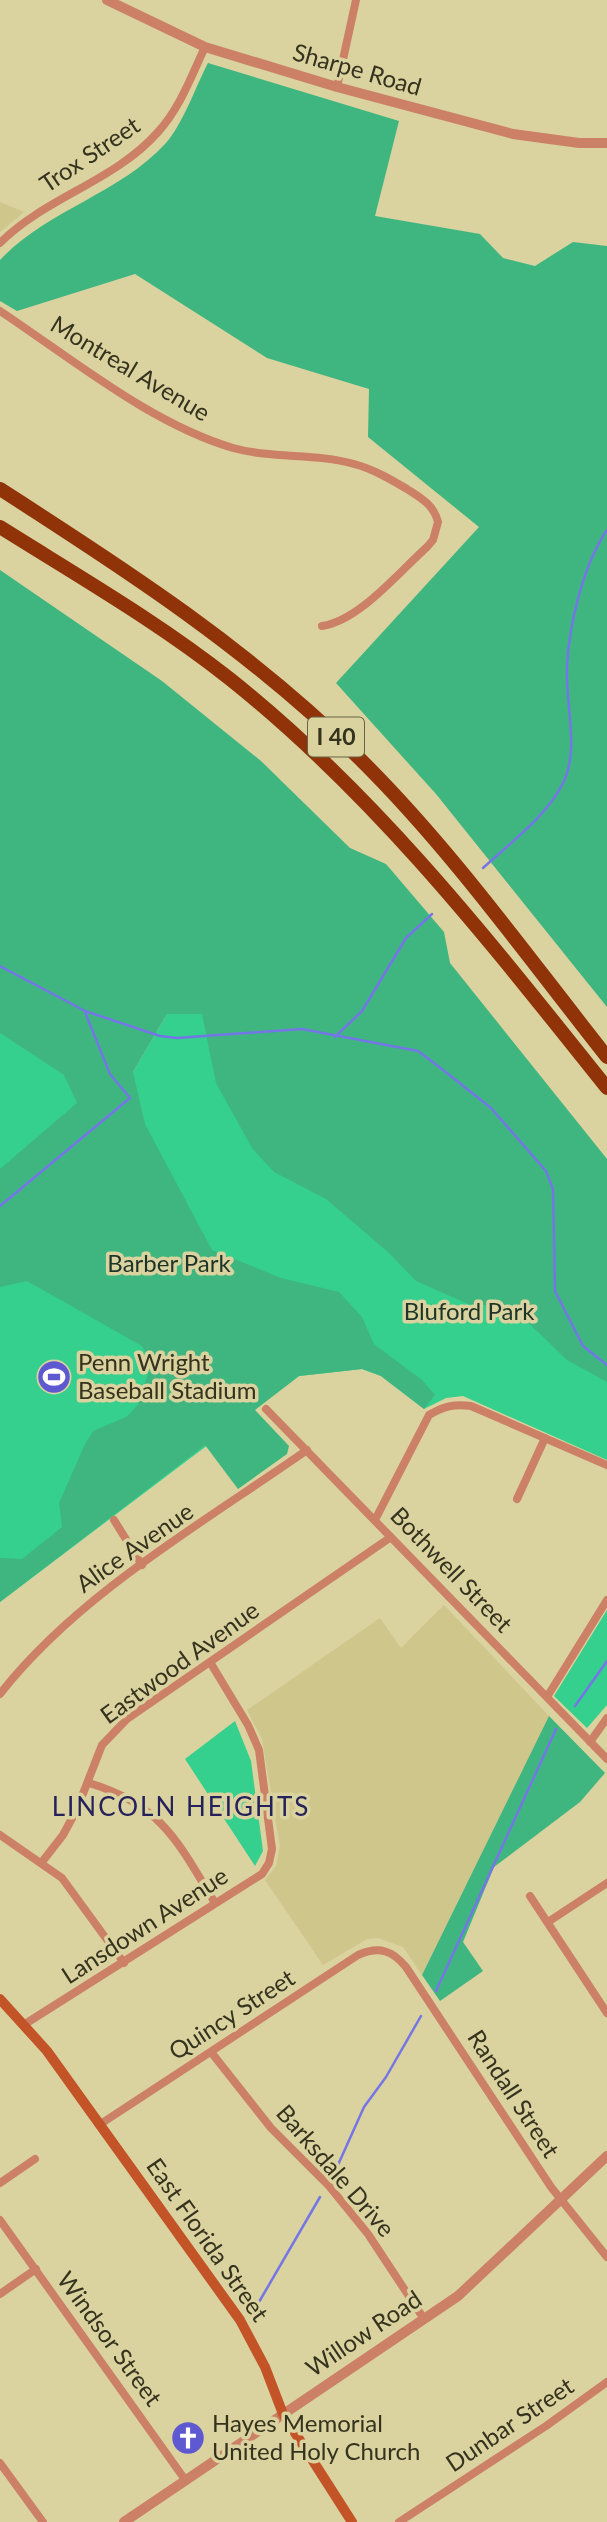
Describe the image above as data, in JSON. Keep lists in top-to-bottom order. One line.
{"streets":{"highway":["I 40"],"main road":["East Florida Street"],"street":["Sharpe Road","Trox Street","Montreal Avenue","Alice Avenue","Bothwell Street","Eastwood Avenue","Lansdown Avenue","Quincy Street","Randall Street","Barksdale Drive","Willow Road","Windsor Street","Dunbar Street"]},"crossings":[["Sharpe Road","Trox Street"],["Alice Avenue","Bothwell Street"],["Bothwell Street","Eastwood Avenue"],["Eastwood Avenue","Lansdown Avenue"],["Lansdown Avenue","East Florida Street"],["Quincy Street","Randall Street"],["Quincy Street","Barksdale Drive"],["Quincy Street","East Florida Street"],["Randall Street","Willow Road"],["Barksdale Drive","Willow Road"],["East Florida Street","Willow Road"],["Willow Road","Windsor Street"]],"districts":["LINCOLN HEIGHTS"],"parks":["Barber Park","Bluford Park"],"places":{"sports":["Penn Wright Baseball Stadium"],"church":["Hayes Memorial United Holy Church"]}}
